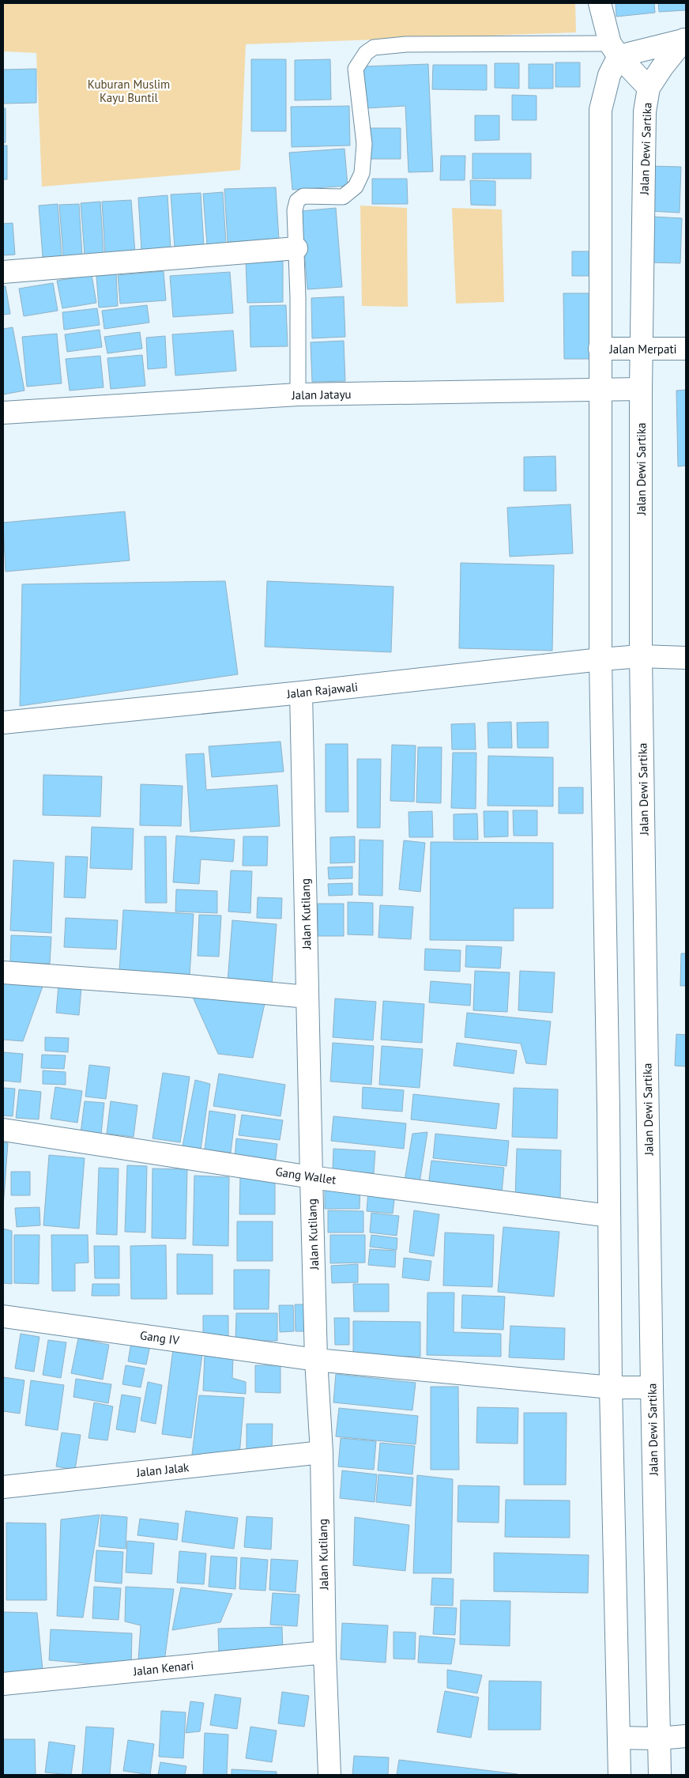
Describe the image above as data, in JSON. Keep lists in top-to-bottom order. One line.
{"streets":{"street":["Jalan Dewi Sartika","Jalan Merpati","Jalan Jatayu","Jalan Rajawali","Jalan Kutilang","Gang Wallet","Gang IV","Jalan Jalak","Jalan Kenari"]},"crossings":[["Jalan Dewi Sartika","Jalan Merpati"],["Jalan Dewi Sartika","Jalan Jatayu"],["Jalan Dewi Sartika","Jalan Rajawali"],["Jalan Dewi Sartika","Gang IV"],["Jalan Rajawali","Jalan Kutilang"],["Jalan Kutilang","Gang Wallet"],["Jalan Kutilang","Gang IV"],["Jalan Kutilang","Jalan Jalak"],["Jalan Kutilang","Jalan Kenari"]],"parks":["Kuburan Muslim Kayu Buntil"]}
